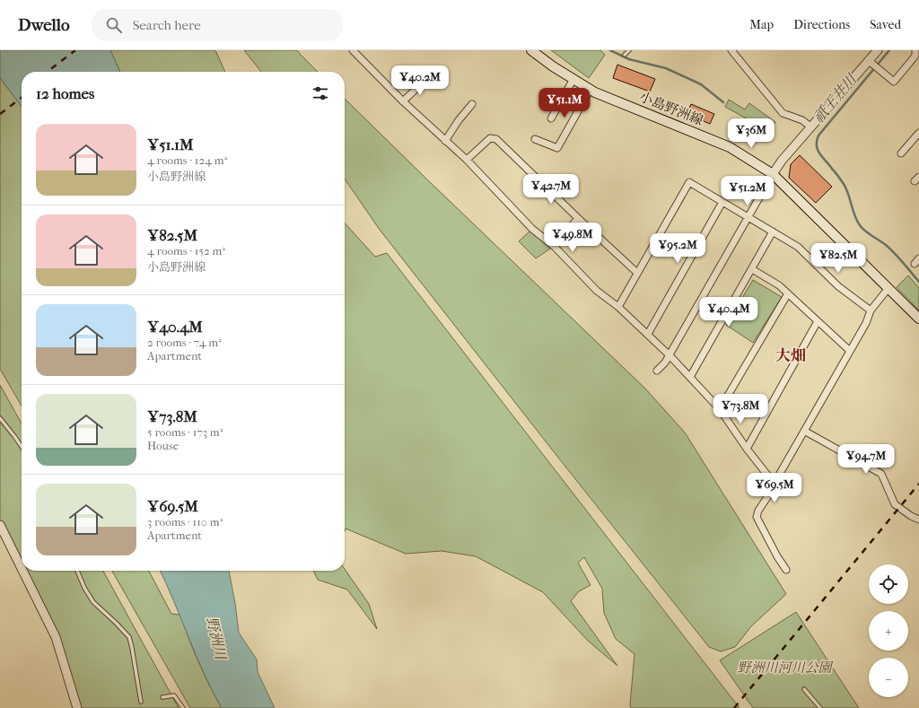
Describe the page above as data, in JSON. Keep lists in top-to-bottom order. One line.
{"streets":{"main road":["小島野洲線"]},"districts":["大畑"],"water":["祇王井川","野洲川"],"parks":["野洲川河川公園"],"page":{"header":"Dwello","search":"Search here","nav":["Map","Directions","Saved"],"price":["¥40.2M","¥51.1M","¥36M","¥42.7M","¥51.2M","¥49.8M","¥95.2M","¥82.5M","¥40.4M","¥73.8M","¥94.7M","¥69.5M"],"heading":"12 homes","list":[{"name":"¥51.1M","note":"4 rooms · 124 m² · 小島野洲線"},{"name":"¥82.5M","note":"4 rooms · 152 m² · 小島野洲線"},{"name":"¥40.4M","note":"2 rooms · 74 m² · Apartment"},{"name":"¥73.8M","note":"5 rooms · 173 m² · House"},{"name":"¥69.5M","note":"3 rooms · 110 m² · Apartment"}],"map_buttons":["+","−"]}}
